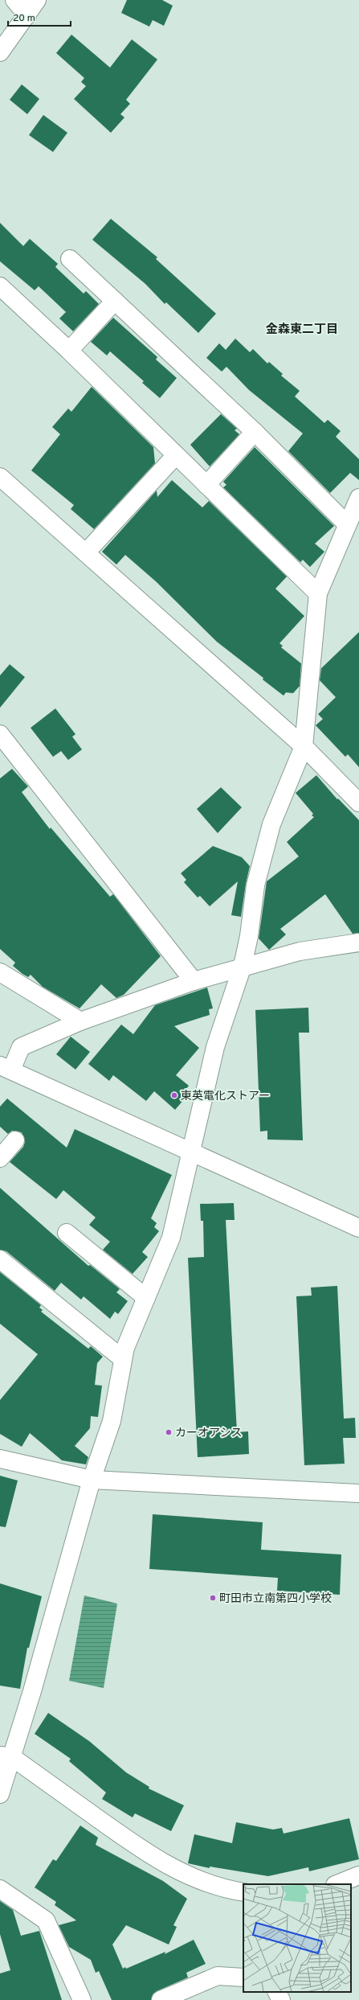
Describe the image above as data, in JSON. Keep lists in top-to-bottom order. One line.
{"districts":["金森東二丁目"],"places":["東英電化ストアー","カーオアシス","町田市立南第四小学校"],"scale_bar":"20 m"}
